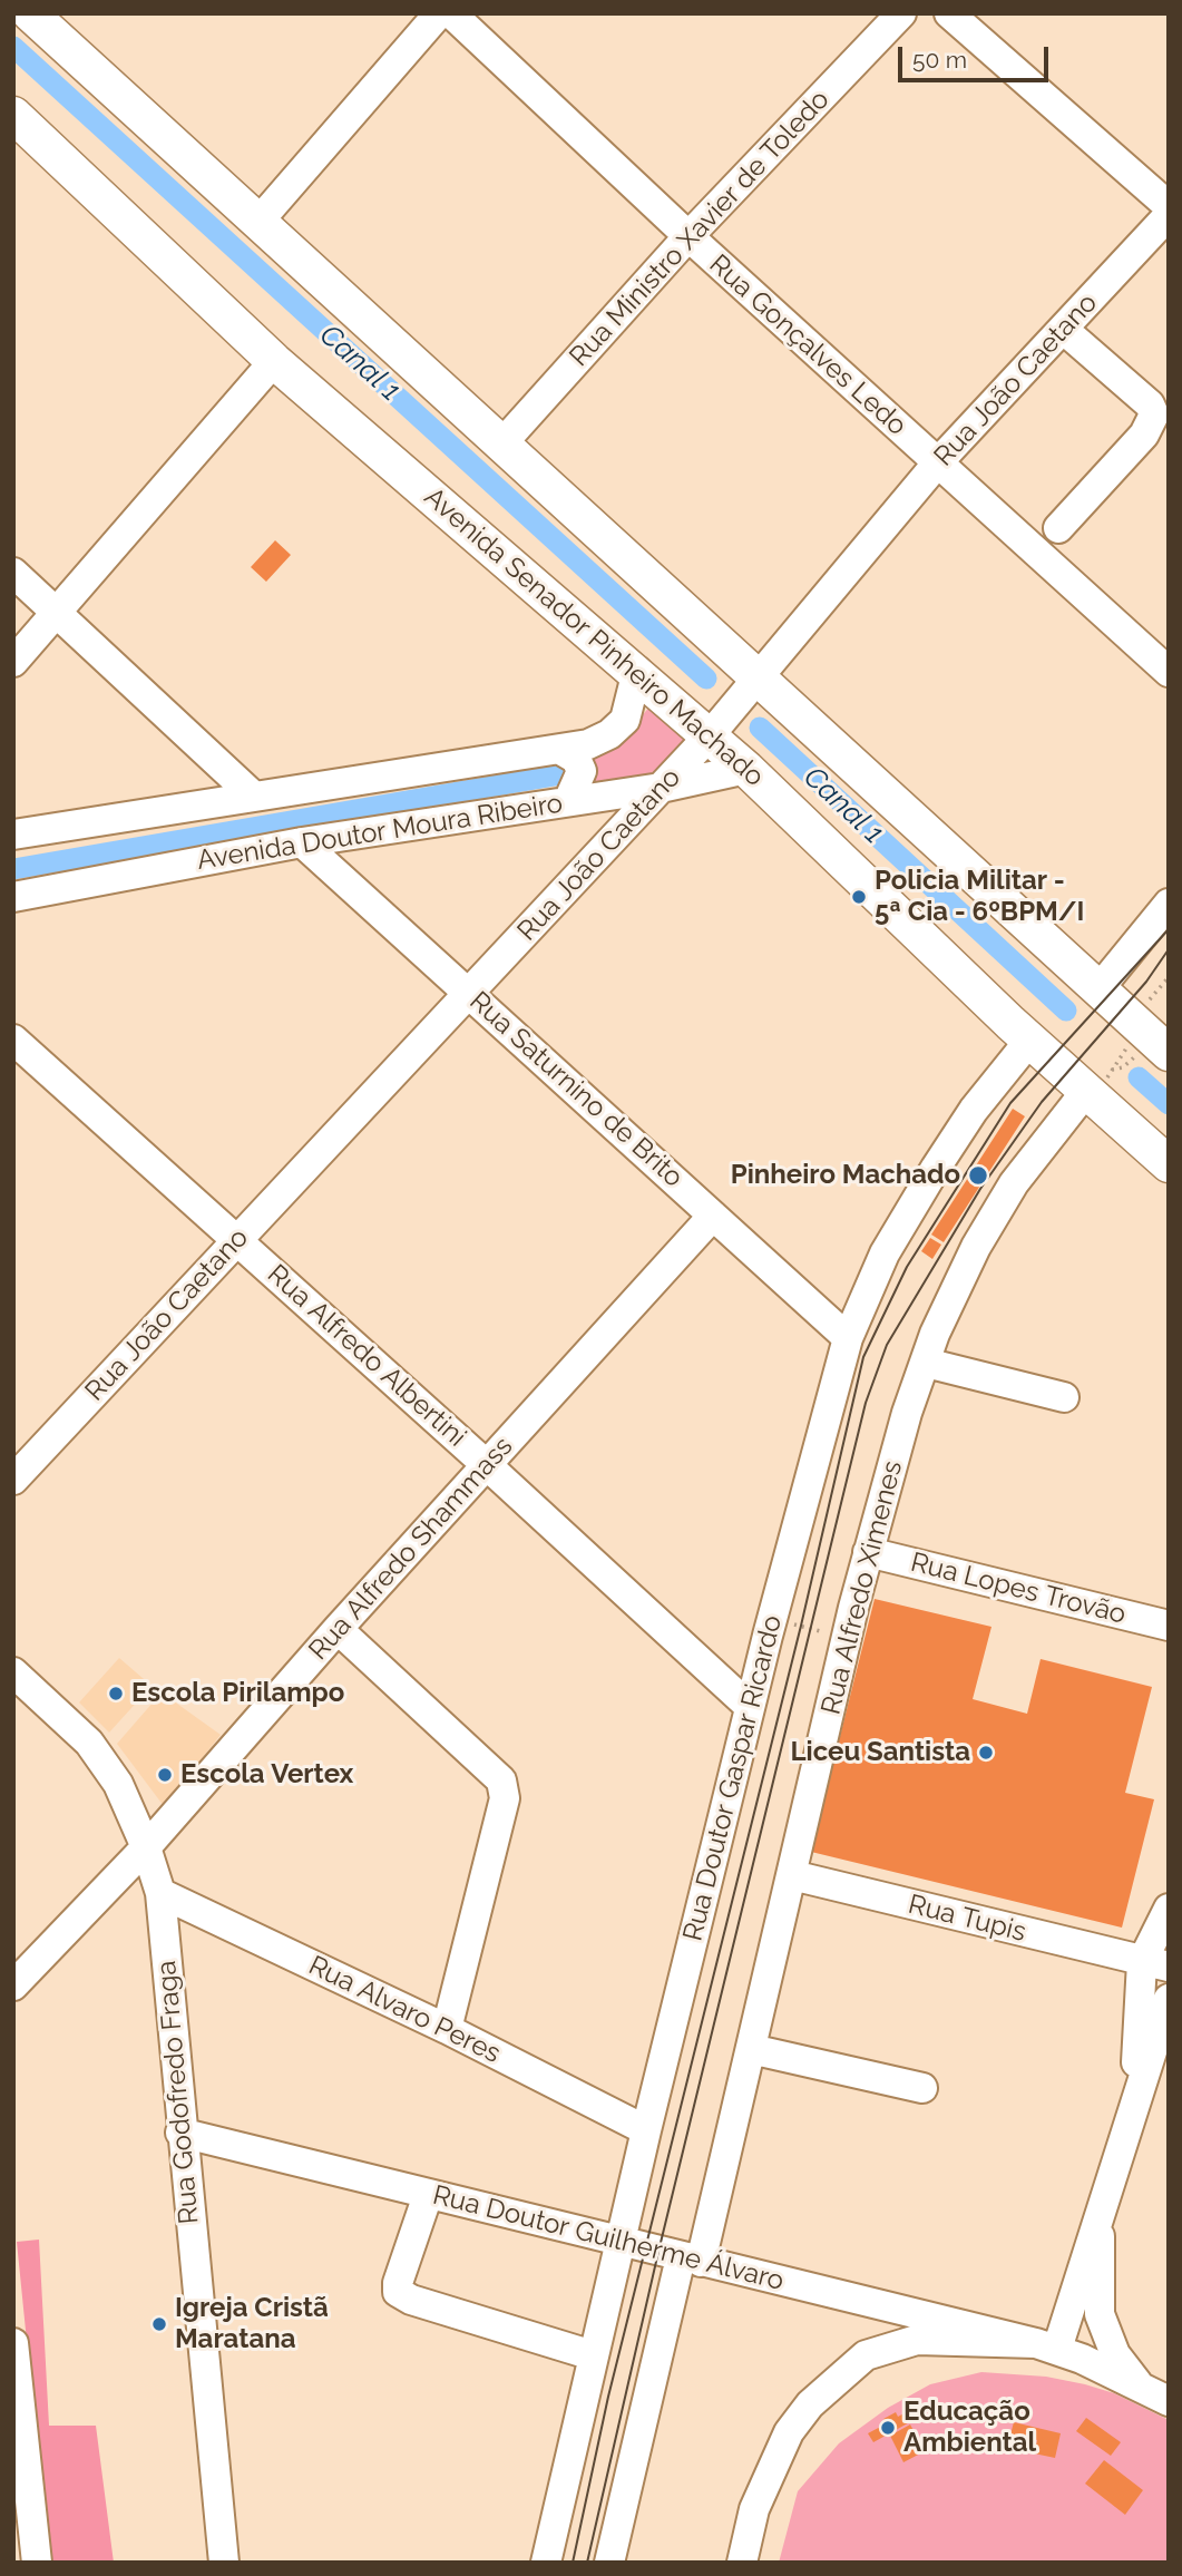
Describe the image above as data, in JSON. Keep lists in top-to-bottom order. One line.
{"streets":{"main road":["Avenida Senador Pinheiro Machado"],"street":["Rua Ministro Xavier de Toledo","Rua Gonçalves Ledo","Rua João Caetano","Avenida Doutor Moura Ribeiro","Rua Saturnino de Brito","Rua Alfredo Albertini","Rua Alfredo Shammass","Rua Alfredo Ximenes","Rua Lopes Trovão","Rua Doutor Gaspar Ricardo","Rua Tupis","Rua Alvaro Peres","Rua Godofredo Fraga","Rua Doutor Guilherme Álvaro"]},"crossings":[["Rua Ministro Xavier de Toledo","Rua Gonçalves Ledo"],["Rua Gonçalves Ledo","Rua João Caetano"],["Rua João Caetano","Avenida Senador Pinheiro Machado"],["Rua João Caetano","Avenida Doutor Moura Ribeiro"],["Rua João Caetano","Rua Saturnino de Brito"],["Rua João Caetano","Rua Alfredo Albertini"],["Avenida Senador Pinheiro Machado","Avenida Doutor Moura Ribeiro"],["Avenida Senador Pinheiro Machado","Rua Alfredo Ximenes"],["Avenida Senador Pinheiro Machado","Rua Doutor Gaspar Ricardo"],["Avenida Doutor Moura Ribeiro","Rua Saturnino de Brito"],["Rua Saturnino de Brito","Rua Alfredo Shammass"],["Rua Saturnino de Brito","Rua Doutor Gaspar Ricardo"],["Rua Alfredo Albertini","Rua Alfredo Shammass"],["Rua Alfredo Albertini","Rua Doutor Gaspar Ricardo"],["Rua Alfredo Shammass","Rua Godofredo Fraga"],["Rua Alfredo Ximenes","Rua Lopes Trovão"],["Rua Alfredo Ximenes","Rua Tupis"],["Rua Alfredo Ximenes","Rua Doutor Guilherme Álvaro"],["Rua Doutor Gaspar Ricardo","Rua Alvaro Peres"],["Rua Doutor Gaspar Ricardo","Rua Doutor Guilherme Álvaro"],["Rua Alvaro Peres","Rua Godofredo Fraga"],["Rua Godofredo Fraga","Rua Doutor Guilherme Álvaro"]],"water":["Canal 1"],"places":["Policia Militar - 5ª Cia - 6ºBPM/I","Pinheiro Machado","Escola Pirilampo","Liceu Santista","Escola Vertex","Igreja Cristã Maratana","Educação Ambiental"],"scale_bar":"50 m"}
